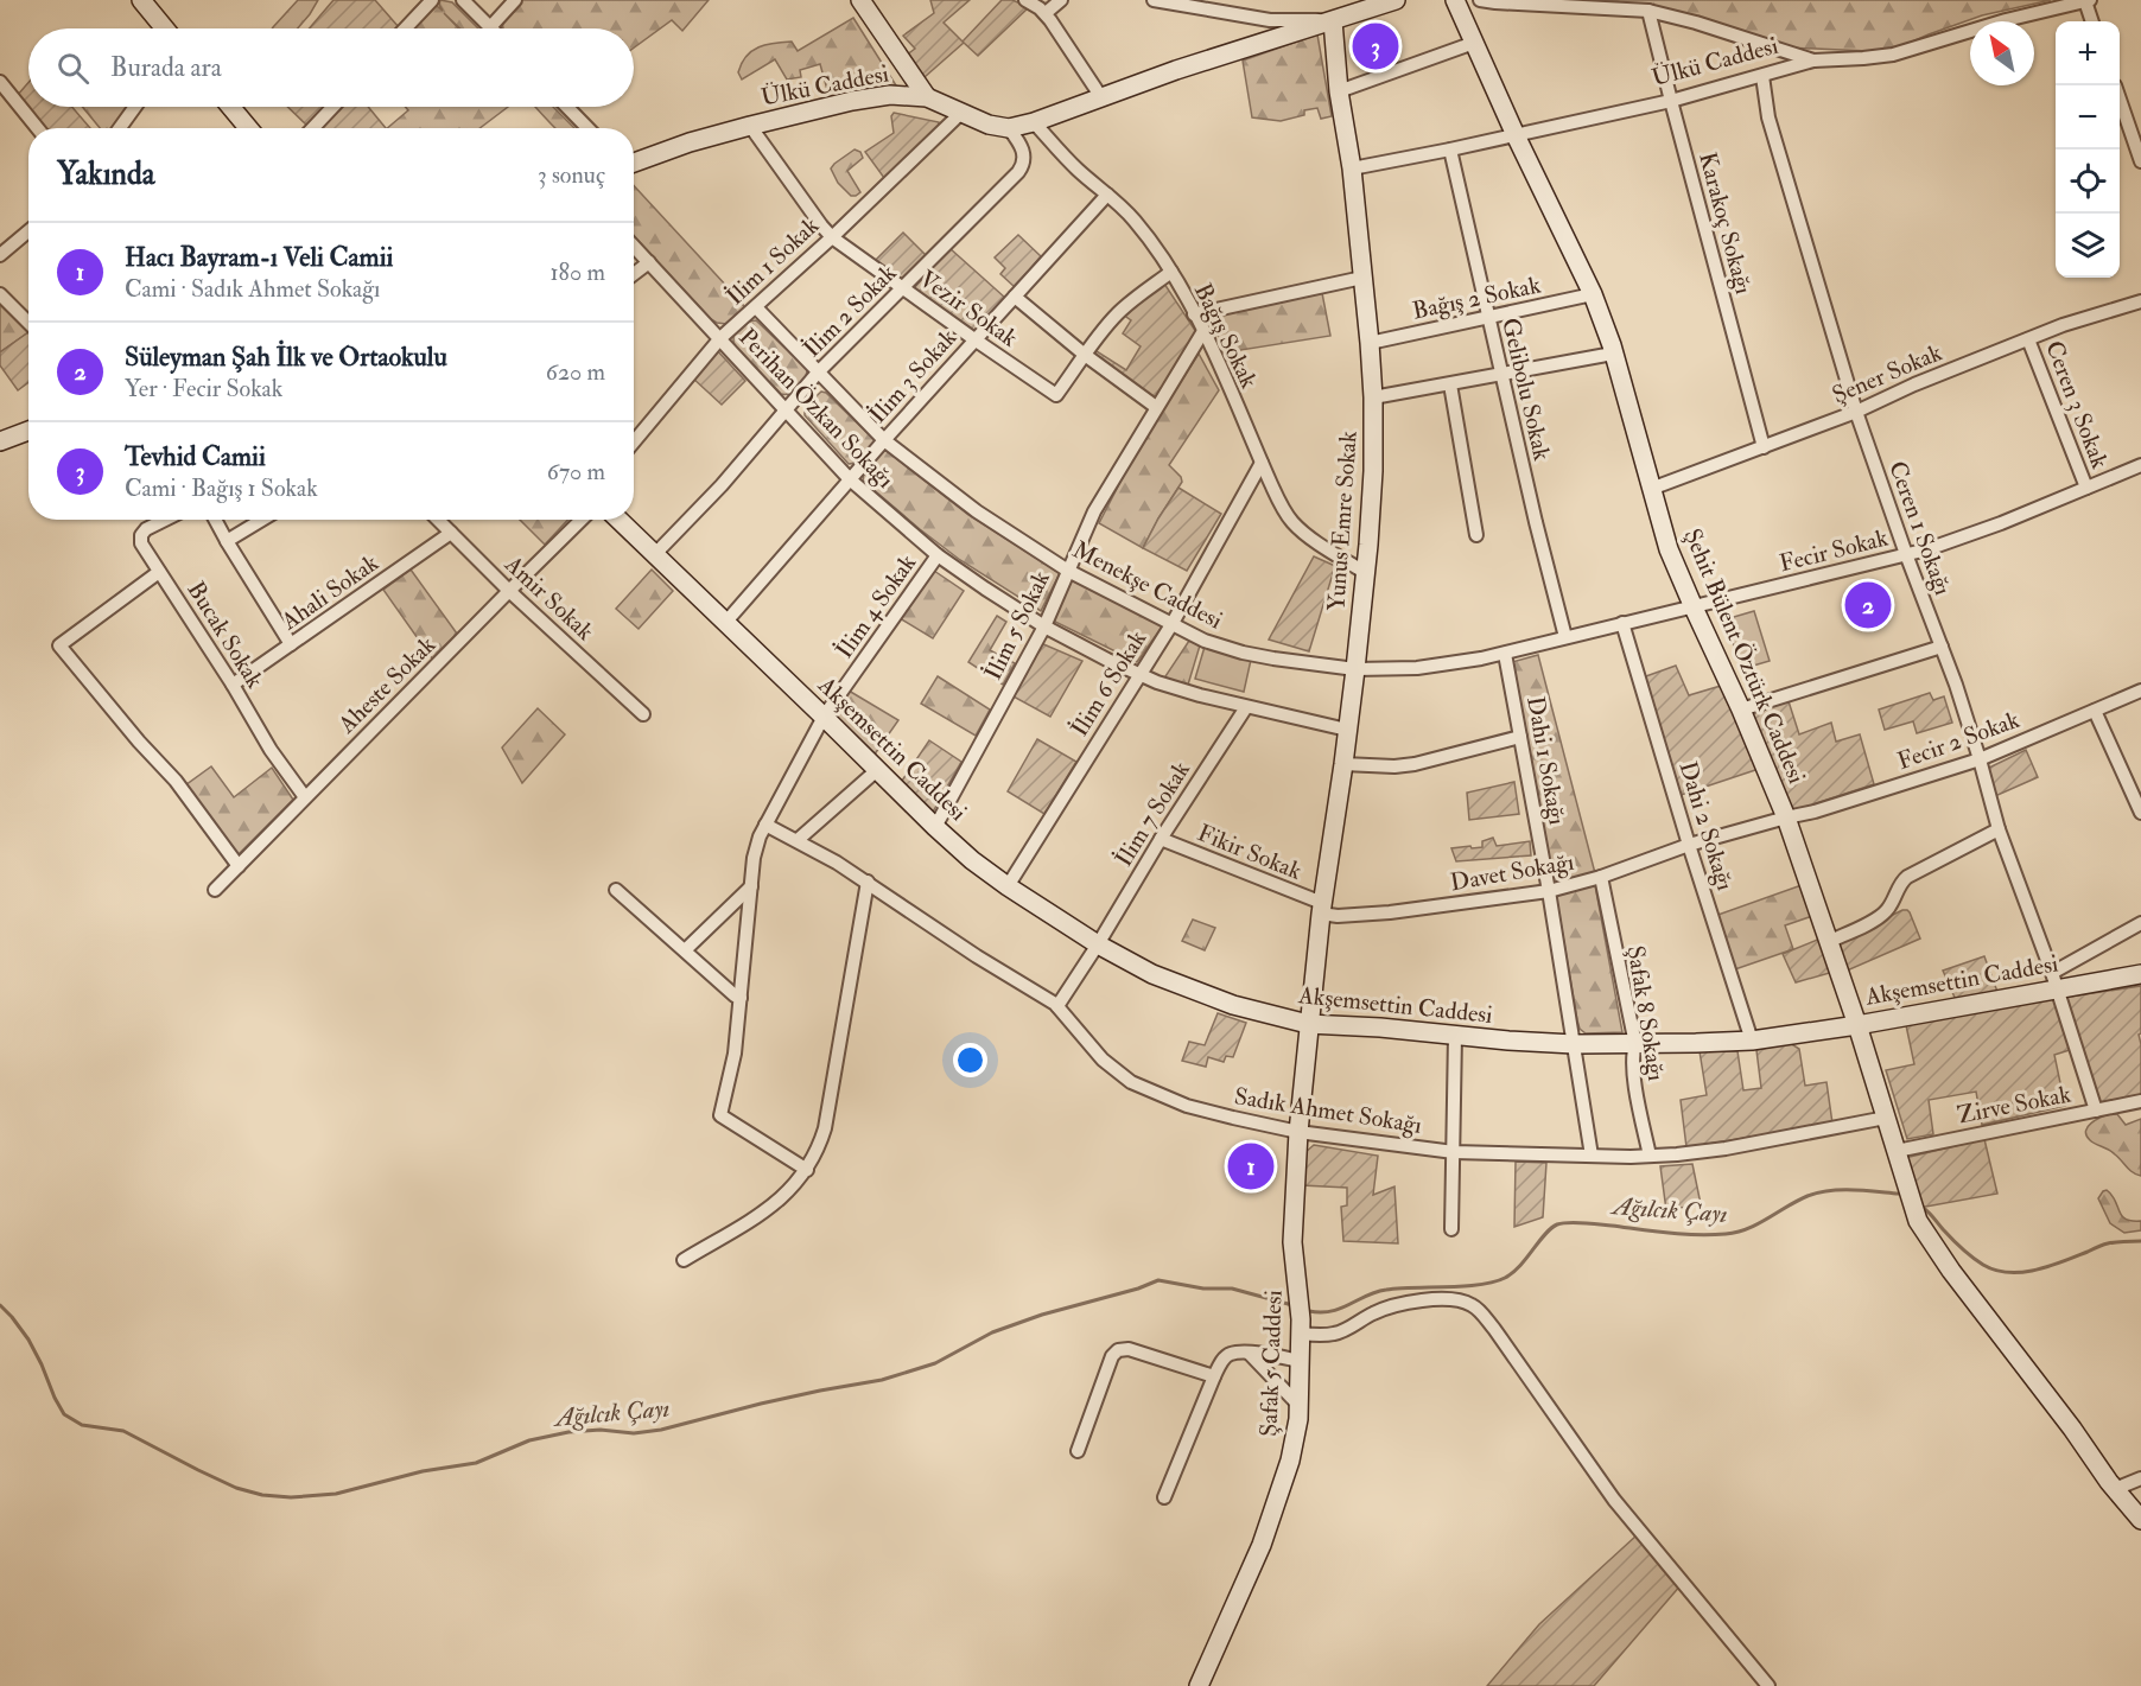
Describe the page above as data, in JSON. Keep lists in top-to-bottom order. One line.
{"streets":{"street":["Ülkü Caddesi","Karakoç Sokağı","İlim 1 Sokak","Bağış 2 Sokak","Vezir Sokak","İlim 2 Sokak","Bağış Sokak","Şener Sokak","İlim 3 Sokak","Gelibolu Sokak","Ceren 3 Sokak","Perihan Özkan Sokağı","Yunus Emre Sokak","Ceren 1 Sokağı","Fecir Sokak","Menekşe Caddesi","Ahali Sokak","Amir Sokak","İlim 4 Sokak","İlim 5 Sokak","Bucak Sokak","Şehit Bülent Öztürk Caddesi","İlim 6 Sokak","Aheste Sokak","Fecir 2 Sokak","Akşemsettin Caddesi","Dahi 1 Sokağı","İlim 7 Sokak","Dahi 2 Sokağı","Fikir Sokak","Davet Sokağı","Şafak 8 Sokağı","Zirve Sokak","Sadık Ahmet Sokağı","Şafak 5 Caddesi"]},"crossings":[["Ülkü Caddesi","Karakoç Sokağı"],["Ülkü Caddesi","İlim 1 Sokak"],["Ülkü Caddesi","Vezir Sokak"],["Ülkü Caddesi","İlim 2 Sokak"],["Ülkü Caddesi","Bağış Sokak"],["Ülkü Caddesi","Gelibolu Sokak"],["Ülkü Caddesi","Yunus Emre Sokak"],["Ülkü Caddesi","Ceren 1 Sokağı"],["Ülkü Caddesi","Şehit Bülent Öztürk Caddesi"],["Karakoç Sokağı","Şener Sokak"],["İlim 1 Sokak","Vezir Sokak"],["İlim 1 Sokak","Perihan Özkan Sokağı"],["İlim 1 Sokak","Menekşe Caddesi"],["Bağış 2 Sokak","Gelibolu Sokak"],["Bağış 2 Sokak","Yunus Emre Sokak"],["Bağış 2 Sokak","Şehit Bülent Öztürk Caddesi"],["Vezir Sokak","İlim 2 Sokak"],["Vezir Sokak","İlim 3 Sokak"],["İlim 2 Sokak","Perihan Özkan Sokağı"],["İlim 2 Sokak","Menekşe Caddesi"],["İlim 2 Sokak","Akşemsettin Caddesi"],["Bağış Sokak","İlim 3 Sokak"],["Bağış Sokak","Yunus Emre Sokak"],["Bağış Sokak","İlim 5 Sokak"],["Bağış Sokak","İlim 6 Sokak"],["Şener Sokak","Ceren 3 Sokak"],["Şener Sokak","Ceren 1 Sokağı"],["Şener Sokak","Şehit Bülent Öztürk Caddesi"],["İlim 3 Sokak","Perihan Özkan Sokağı"],["İlim 3 Sokak","Menekşe Caddesi"],["İlim 3 Sokak","Akşemsettin Caddesi"],["Gelibolu Sokak","Menekşe Caddesi"],["Ceren 3 Sokak","Fecir Sokak"],["Perihan Özkan Sokağı","Yunus Emre Sokak"],["Perihan Özkan Sokağı","İlim 4 Sokak"],["Perihan Özkan Sokağı","İlim 5 Sokak"],["Perihan Özkan Sokağı","İlim 6 Sokak"],["Perihan Özkan Sokağı","İlim 7 Sokak"],["Yunus Emre Sokak","Menekşe Caddesi"],["Yunus Emre Sokak","Akşemsettin Caddesi"],["Yunus Emre Sokak","Fikir Sokak"],["Yunus Emre Sokak","Davet Sokağı"],["Yunus Emre Sokak","Şafak 5 Caddesi"],["Ceren 1 Sokağı","Fecir Sokak"],["Ceren 1 Sokağı","Fecir 2 Sokak"],["Ceren 1 Sokağı","Akşemsettin Caddesi"],["Ceren 1 Sokağı","Zirve Sokak"],["Fecir Sokak","Menekşe Caddesi"],["Fecir Sokak","Şehit Bülent Öztürk Caddesi"],["Menekşe Caddesi","İlim 5 Sokak"],["Menekşe Caddesi","Şehit Bülent Öztürk Caddesi"],["Menekşe Caddesi","İlim 6 Sokak"],["Menekşe Caddesi","Dahi 1 Sokağı"],["Menekşe Caddesi","Dahi 2 Sokağı"],["Ahali Sokak","Amir Sokak"],["Ahali Sokak","Bucak Sokak"],["Amir Sokak","Aheste Sokak"],["İlim 4 Sokak","Akşemsettin Caddesi"],["İlim 4 Sokak","Sadık Ahmet Sokağı"],["İlim 5 Sokak","Akşemsettin Caddesi"],["Bucak Sokak","Aheste Sokak"],["Şehit Bülent Öztürk Caddesi","Fecir 2 Sokak"],["Şehit Bülent Öztürk Caddesi","Akşemsettin Caddesi"],["Şehit Bülent Öztürk Caddesi","Davet Sokağı"],["Şehit Bülent Öztürk Caddesi","Zirve Sokak"],["Şehit Bülent Öztürk Caddesi","Sadık Ahmet Sokağı"],["İlim 6 Sokak","Akşemsettin Caddesi"],["Fecir 2 Sokak","Davet Sokağı"],["Akşemsettin Caddesi","Dahi 1 Sokağı"],["Akşemsettin Caddesi","İlim 7 Sokak"],["Akşemsettin Caddesi","Dahi 2 Sokağı"],["Akşemsettin Caddesi","Şafak 8 Sokağı"],["Akşemsettin Caddesi","Şafak 5 Caddesi"],["Dahi 1 Sokağı","Davet Sokağı"],["Dahi 1 Sokağı","Sadık Ahmet Sokağı"],["İlim 7 Sokak","Fikir Sokak"],["İlim 7 Sokak","Sadık Ahmet Sokağı"],["Dahi 2 Sokağı","Davet Sokağı"],["Fikir Sokak","Davet Sokağı"],["Davet Sokağı","Şafak 8 Sokağı"],["Şafak 8 Sokağı","Sadık Ahmet Sokağı"],["Sadık Ahmet Sokağı","Şafak 5 Caddesi"]],"water":["Ağılcık Çayı"],"north":"top left","page":{"pins":["3","2","1"],"map_buttons":["+","−"],"search":"Burada ara","heading":["Yakında","3 sonuç"],"list":[{"mark":"1","name":"Hacı Bayram-ı Veli Camii","note":"Cami · Sadık Ahmet Sokağı","value":"180 m"},{"mark":"2","name":"Süleyman Şah İlk ve Ortaokulu","note":"Yer · Fecir Sokak","value":"620 m"},{"mark":"3","name":"Tevhid Camii","note":"Cami · Bağış 1 Sokak","value":"670 m"}]}}
